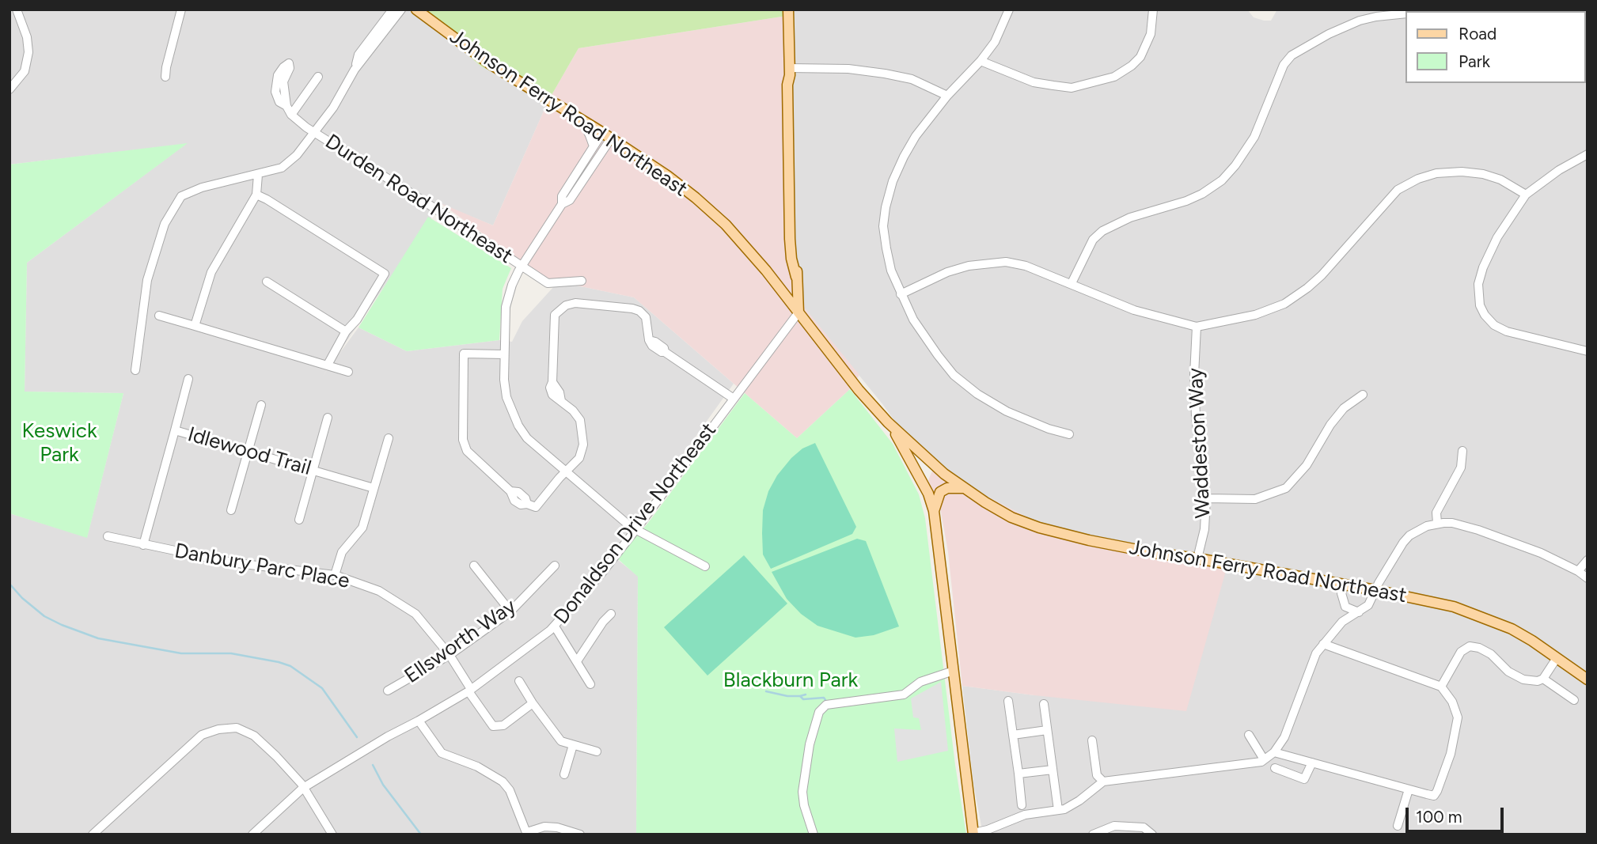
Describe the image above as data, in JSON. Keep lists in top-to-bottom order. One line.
{"streets":{"main road":["Johnson Ferry Road Northeast"],"street":["Durden Road Northeast","Waddeston Way","Idlewood Trail","Donaldson Drive Northeast","Danbury Parc Place","Ellsworth Way"]},"crossings":[["Johnson Ferry Road Northeast","Waddeston Way"],["Johnson Ferry Road Northeast","Donaldson Drive Northeast"],["Idlewood Trail","Danbury Parc Place"],["Donaldson Drive Northeast","Danbury Parc Place"],["Danbury Parc Place","Ellsworth Way"]],"parks":["Keswick Park","Blackburn Park"],"legend":["Road","Park"],"scale_bar":"100 m"}
